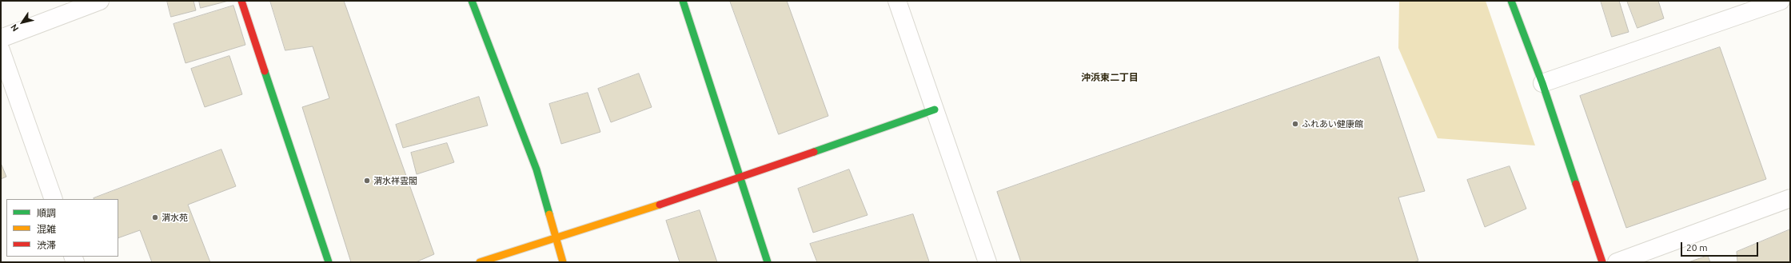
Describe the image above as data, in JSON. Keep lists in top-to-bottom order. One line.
{"districts":["沖浜東二丁目"],"places":["ふれあい健康館","渭水祥雲閣","渭水苑"],"legend":["順調","混雑","渋滞"],"scale_bar":"20 m","north":"bottom left"}
